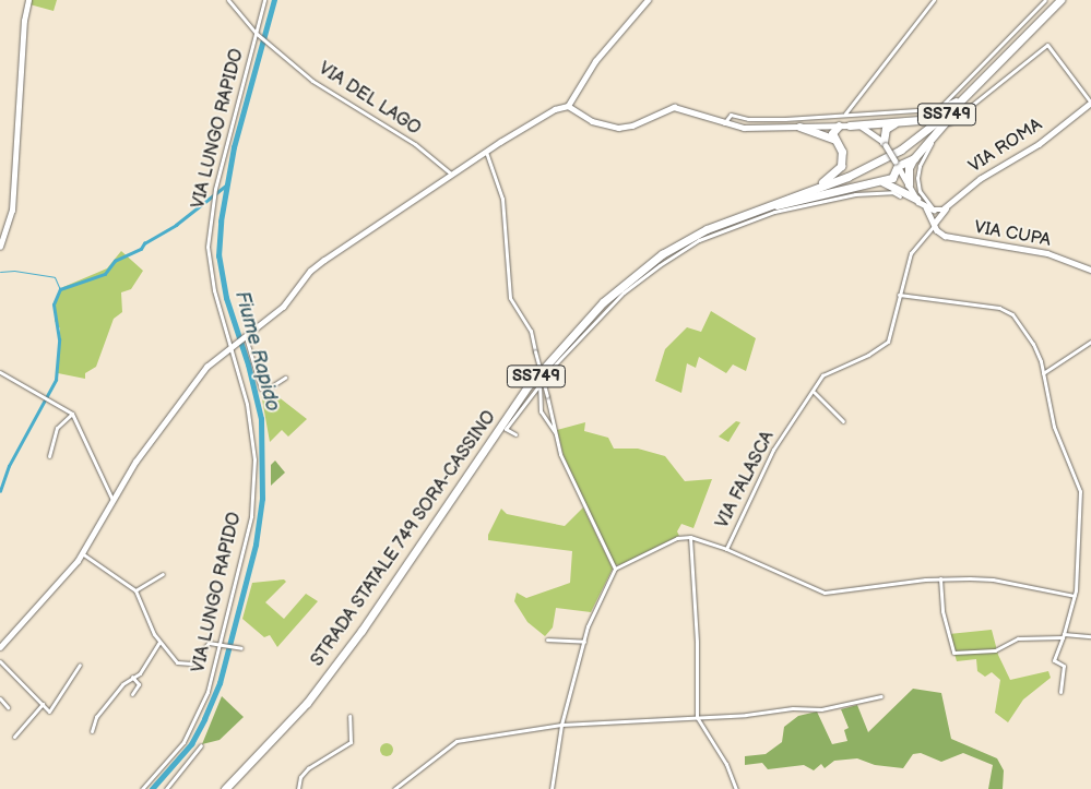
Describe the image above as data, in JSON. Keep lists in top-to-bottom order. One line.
{"streets":{"highway":["SS749","STRADA STATALE 749 SORA-CASSINO"],"street":["VIA DEL LAGO","VIA LUNGO RAPIDO","VIA ROMA","VIA CUPA","VIA FALASCA"]},"crossings":[["VIA DEL LAGO","VIA LUNGO RAPIDO"],["VIA CUPA","VIA FALASCA"]],"water":["Fiume Rapido"]}
